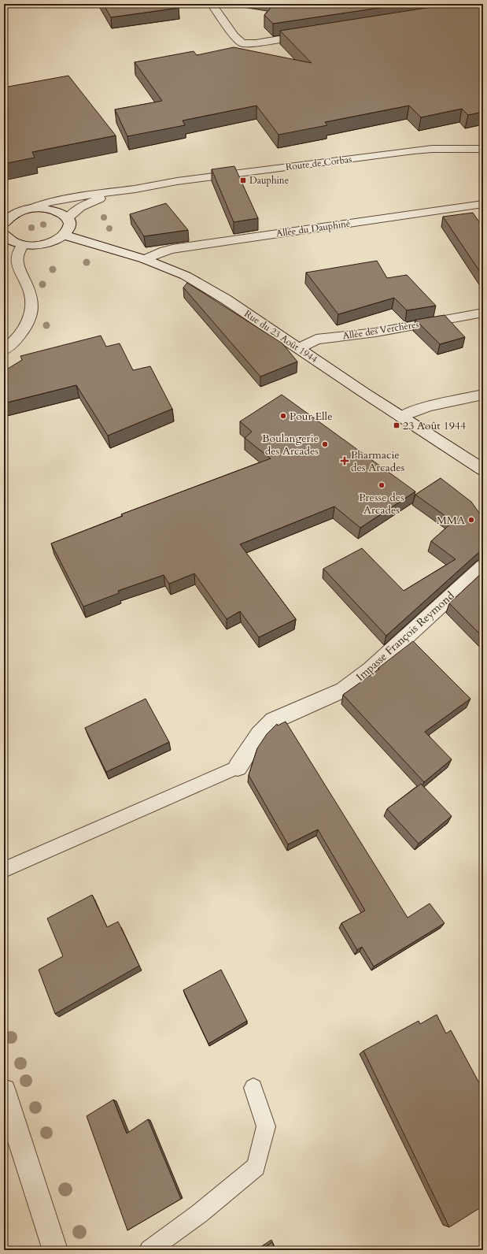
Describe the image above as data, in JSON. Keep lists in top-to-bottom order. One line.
{"streets":{"street":["Route de Corbas","Allée du Dauphiné","Allée des Verchères","Rue du 23 Août 1944","Impasse François Reymond"]},"crossings":[["Allée du Dauphiné","Rue du 23 Août 1944"],["Allée des Verchères","Rue du 23 Août 1944"]],"places":{"transit":["Dauphine","23 Août 1944"],"other":["Pour Elle","Boulangerie des Arcades","Presse des Arcades","MMA"],"health":["Pharmacie des Arcades"]}}
